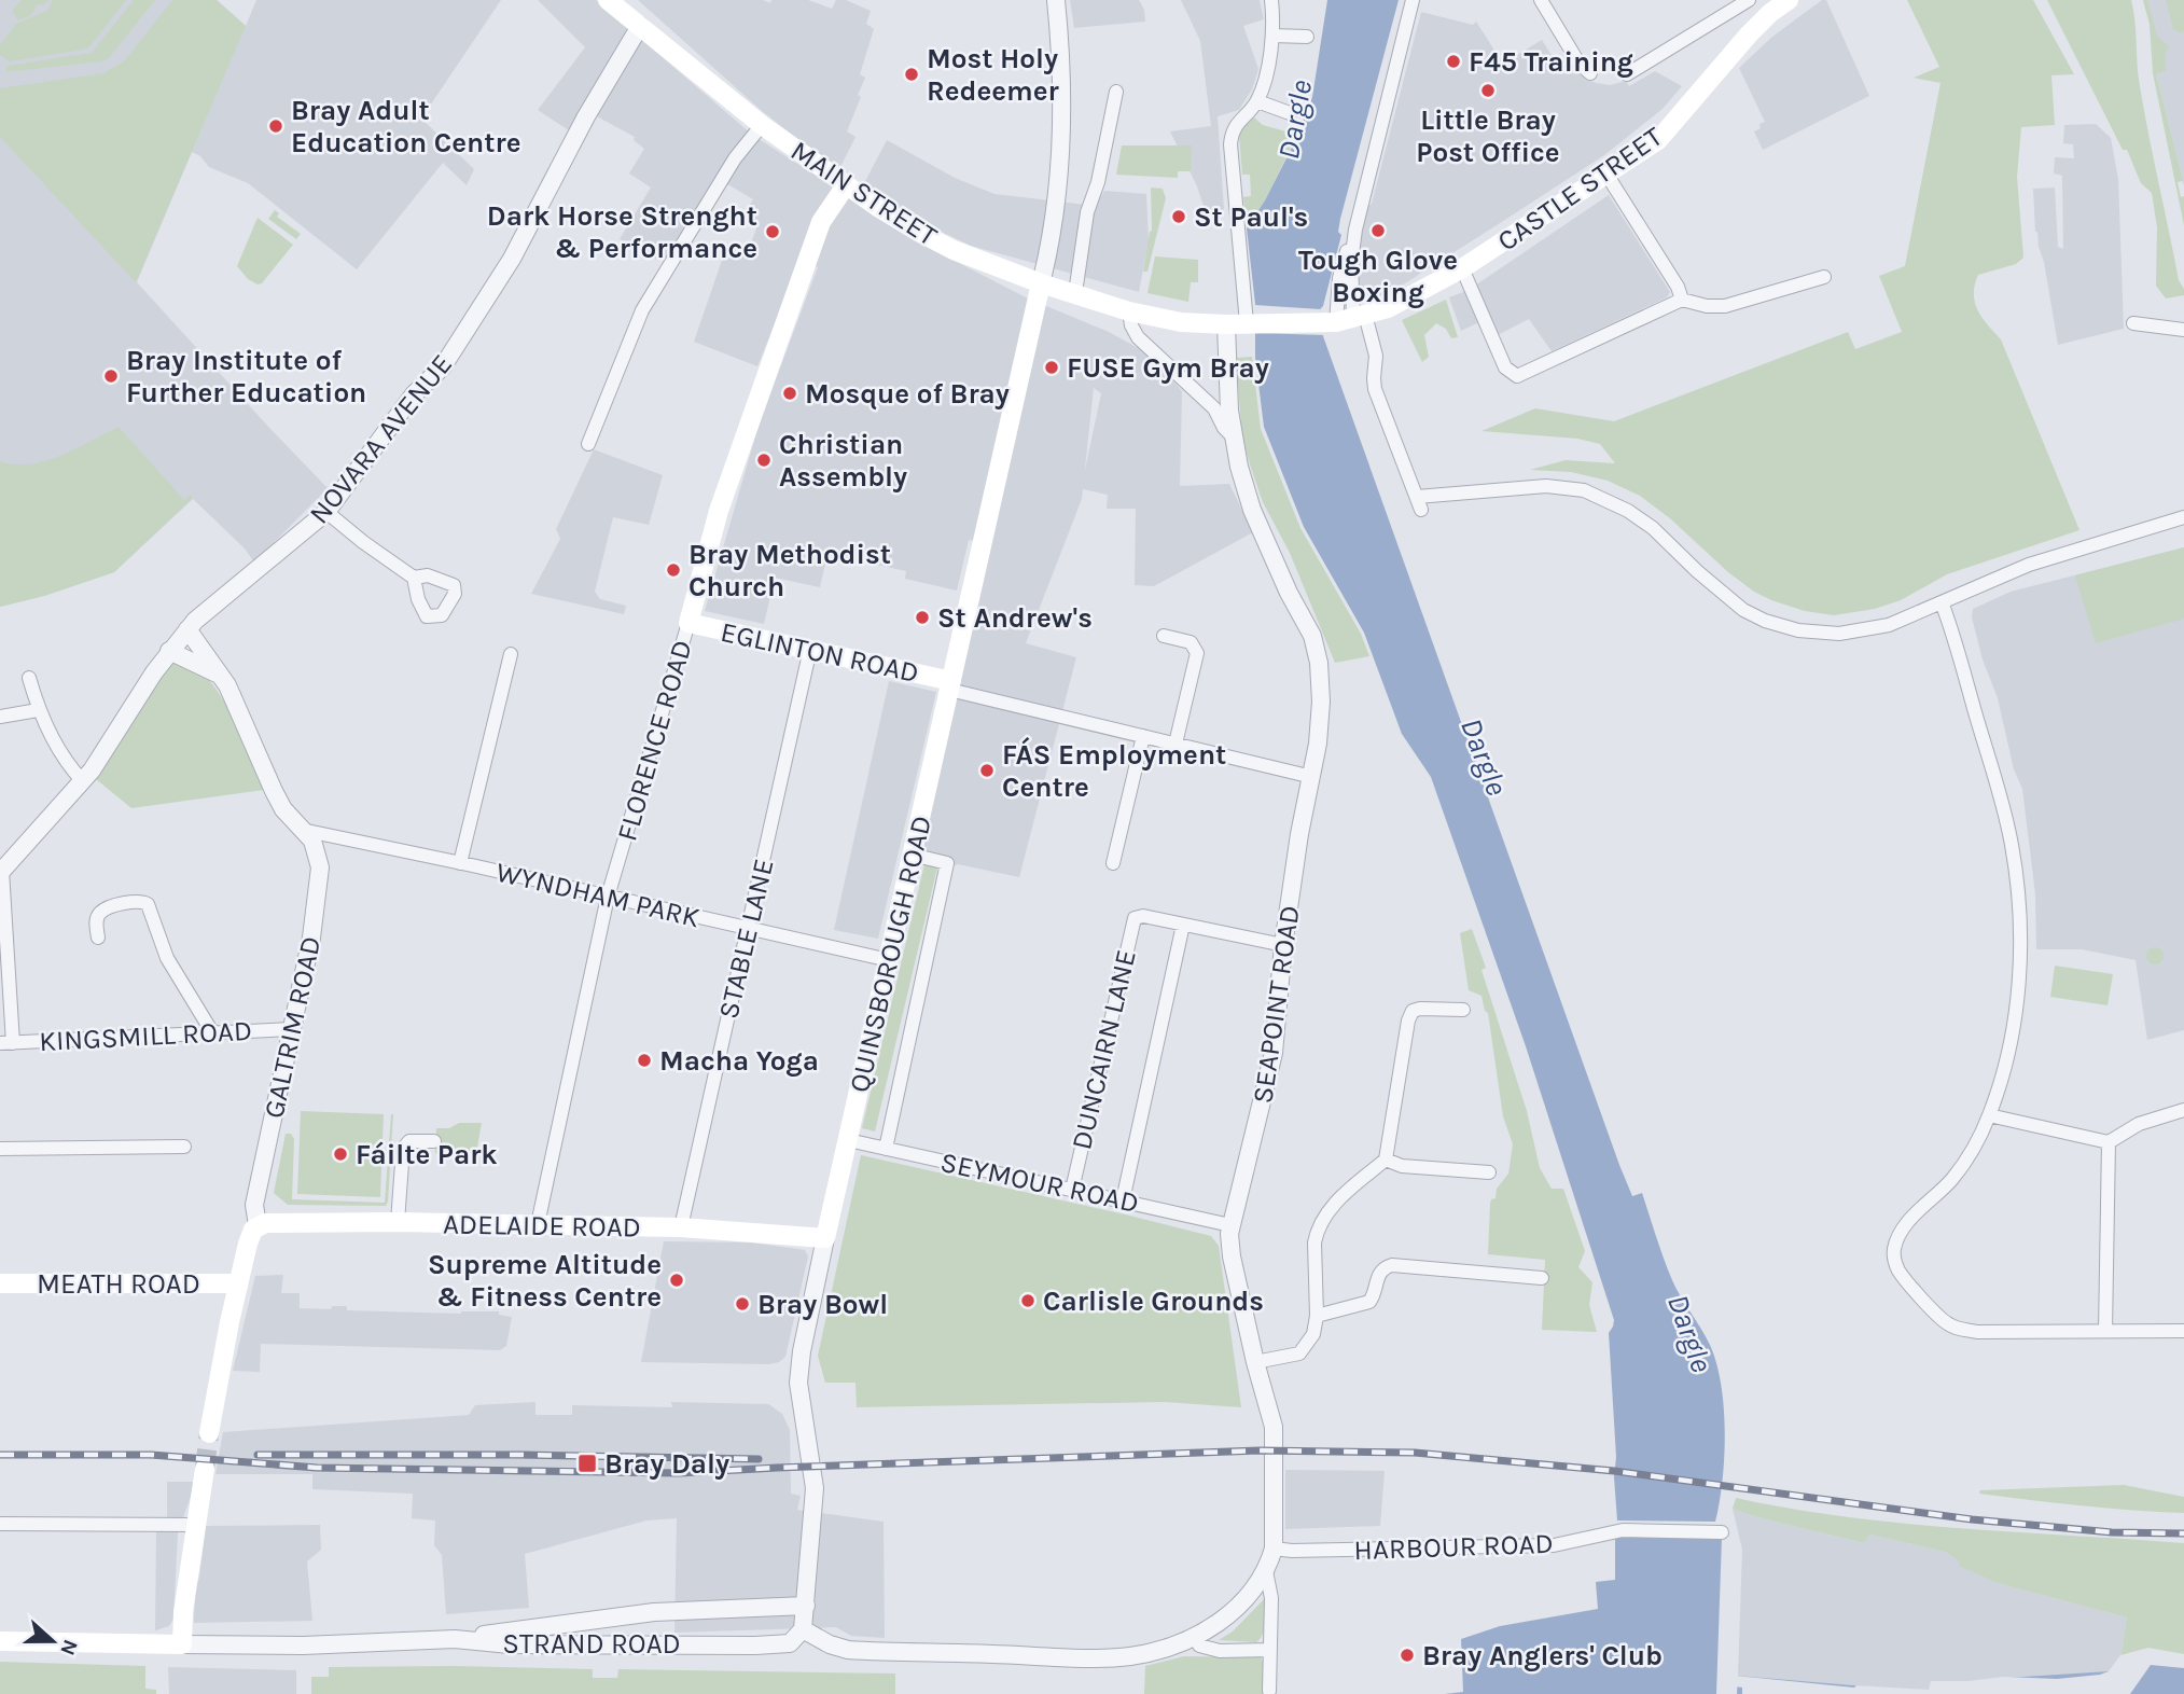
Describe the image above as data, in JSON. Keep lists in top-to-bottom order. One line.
{"streets":{"main road":["CASTLE STREET","MAIN STREET","EGLINTON ROAD","FLORENCE ROAD","QUINSBOROUGH ROAD","ADELAIDE ROAD","MEATH ROAD","STRAND ROAD"],"street":["NOVARA AVENUE","WYNDHAM PARK","STABLE LANE","SEAPOINT ROAD","GALTRIM ROAD","KINGSMILL ROAD","DUNCAIRN LANE","SEYMOUR ROAD","HARBOUR ROAD"]},"crossings":[["CASTLE STREET","MAIN STREET"],["MAIN STREET","NOVARA AVENUE"],["MAIN STREET","FLORENCE ROAD"],["MAIN STREET","QUINSBOROUGH ROAD"],["MAIN STREET","SEAPOINT ROAD"],["EGLINTON ROAD","FLORENCE ROAD"],["EGLINTON ROAD","STABLE LANE"],["EGLINTON ROAD","QUINSBOROUGH ROAD"],["FLORENCE ROAD","WYNDHAM PARK"],["FLORENCE ROAD","ADELAIDE ROAD"],["WYNDHAM PARK","STABLE LANE"],["WYNDHAM PARK","QUINSBOROUGH ROAD"],["WYNDHAM PARK","GALTRIM ROAD"],["STABLE LANE","ADELAIDE ROAD"],["QUINSBOROUGH ROAD","SEAPOINT ROAD"],["QUINSBOROUGH ROAD","SEYMOUR ROAD"],["QUINSBOROUGH ROAD","ADELAIDE ROAD"],["QUINSBOROUGH ROAD","STRAND ROAD"],["SEAPOINT ROAD","SEYMOUR ROAD"],["SEAPOINT ROAD","HARBOUR ROAD"],["SEAPOINT ROAD","STRAND ROAD"],["GALTRIM ROAD","KINGSMILL ROAD"],["GALTRIM ROAD","ADELAIDE ROAD"],["DUNCAIRN LANE","SEYMOUR ROAD"]],"water":["Dargle"],"places":{"other":["F45 Training","Most Holy Redeemer","Little Bray Post Office","Bray Adult Education Centre","St Paul's","Tough Glove Boxing","Dark Horse Strenght & Performance","FUSE Gym Bray","Bray Institute of Further Education","Mosque of Bray","Christian Assembly","Bray Methodist Church","St Andrew's","FÁS Employment Centre","Macha Yoga","Fáilte Park","Supreme Altitude & Fitness Centre","Carlisle Grounds","Bray Bowl","Bray Anglers' Club"],"transit":["Bray Daly"]},"north":"right"}
